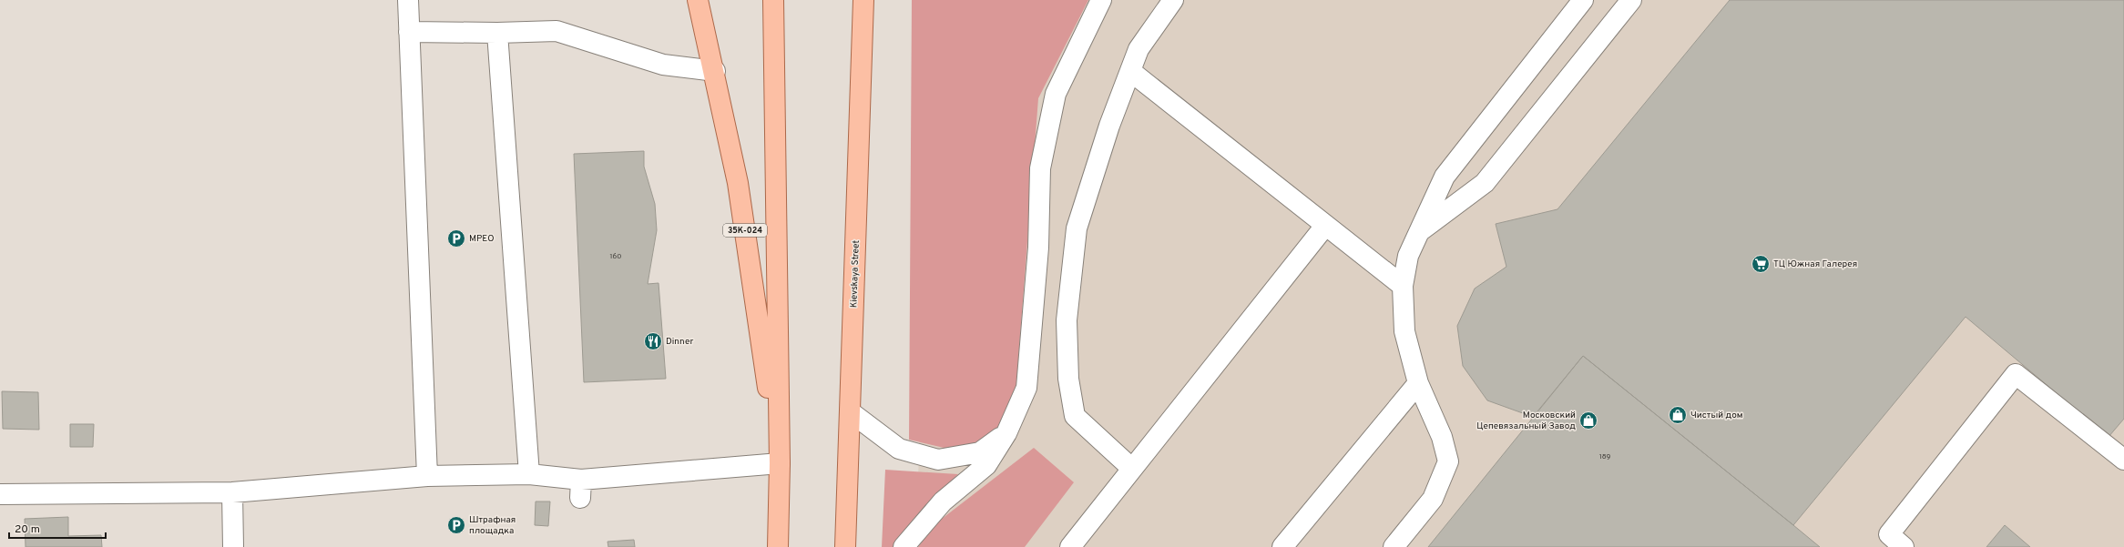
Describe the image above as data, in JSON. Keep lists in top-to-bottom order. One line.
{"streets":{"main road":["35К-024","Kievskaya Street"]},"places":{"parking":["МРЕО","Штрафная площадка"],"supermarket":["ТЦ Южная Галерея"],"restaurant":["Dinner"],"shop":["Чистый дом","Московский Цепевязальный Завод"]},"house_numbers":["160","189"],"scale_bar":"20 m"}
